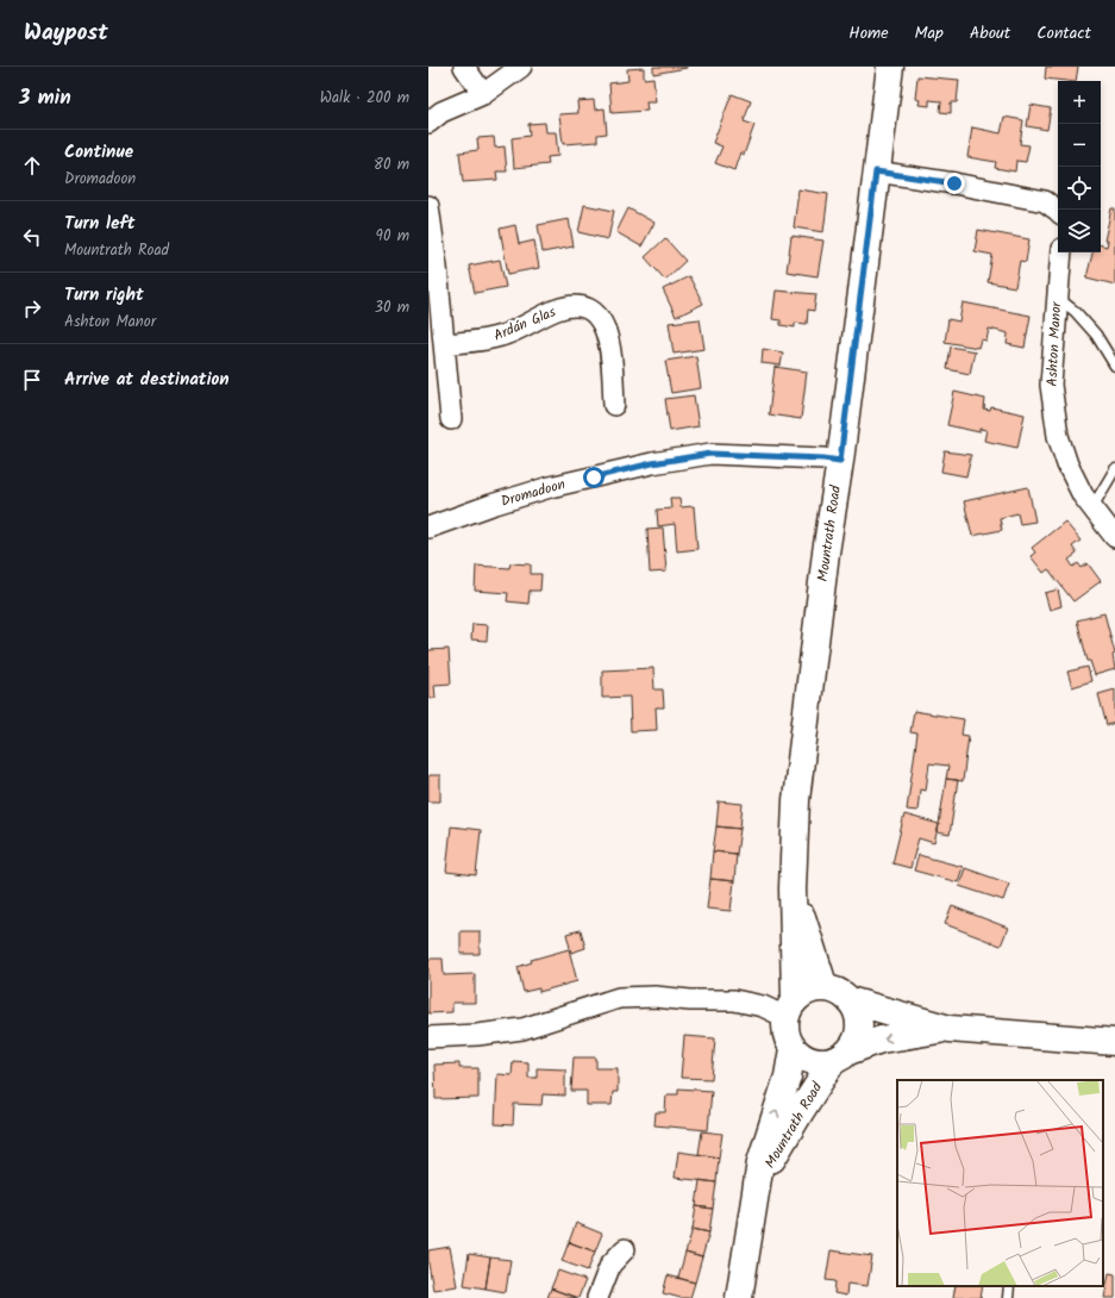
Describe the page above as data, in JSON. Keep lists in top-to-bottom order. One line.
{"streets":{"main road":["Mountrath Road"],"street":["Ardán Glas","Ashton Manor","Dromadoon"]},"crossings":[["Dromadoon","Mountrath Road"]],"page":{"header":"Waypost","nav":["Home","Map","About","Contact"],"heading":["3 min","Walk · 200 m"],"map_buttons":["+","−"],"list":[["Continue","Dromadoon","80 m"],["Turn left","Mountrath Road","90 m"],["Turn right","Ashton Manor","30 m"],"Arrive at destination"]}}
